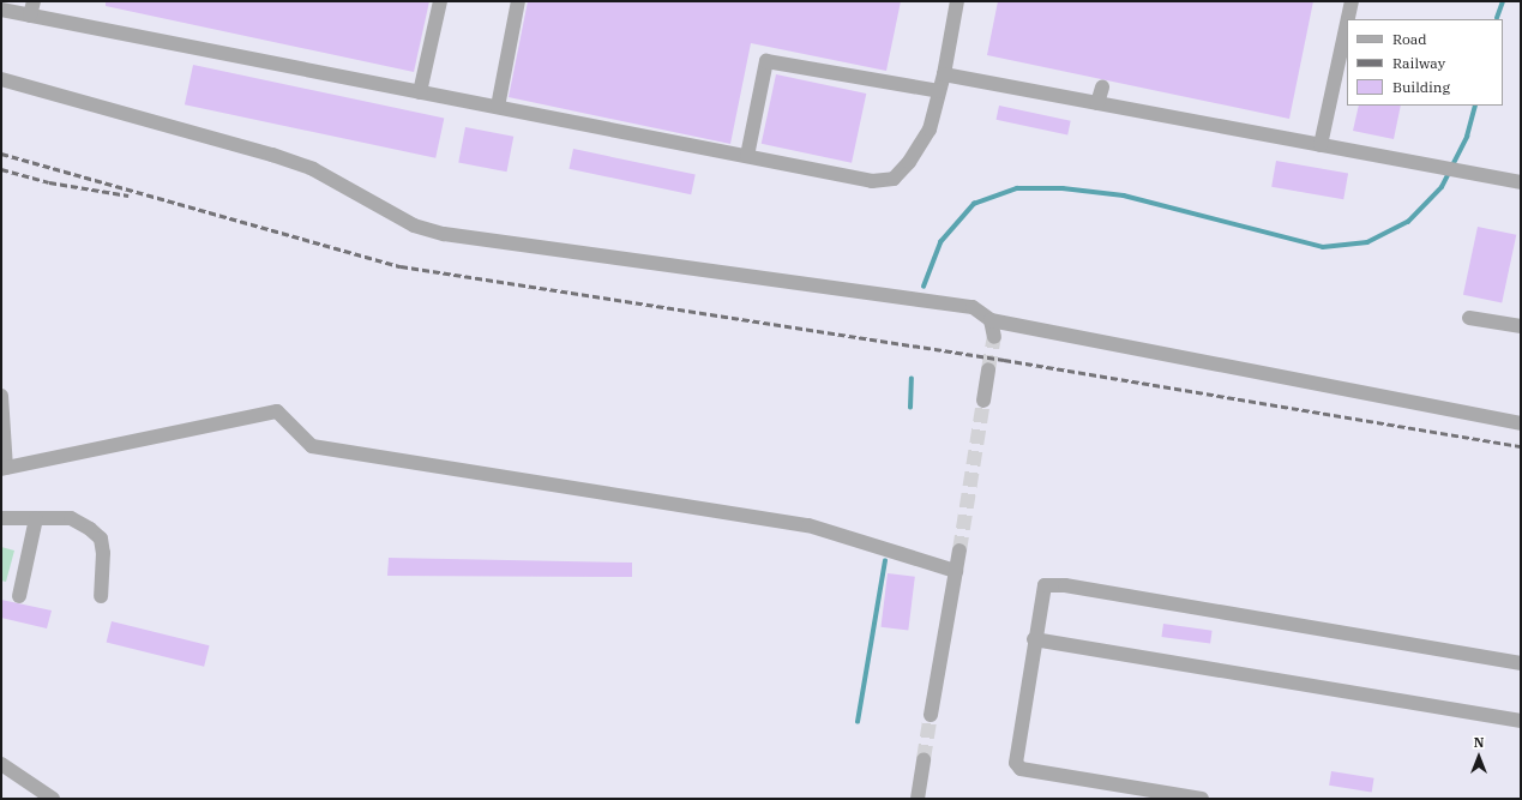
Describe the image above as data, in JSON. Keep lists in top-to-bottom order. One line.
{"legend":["Road","Railway","Building"],"north":"top"}
